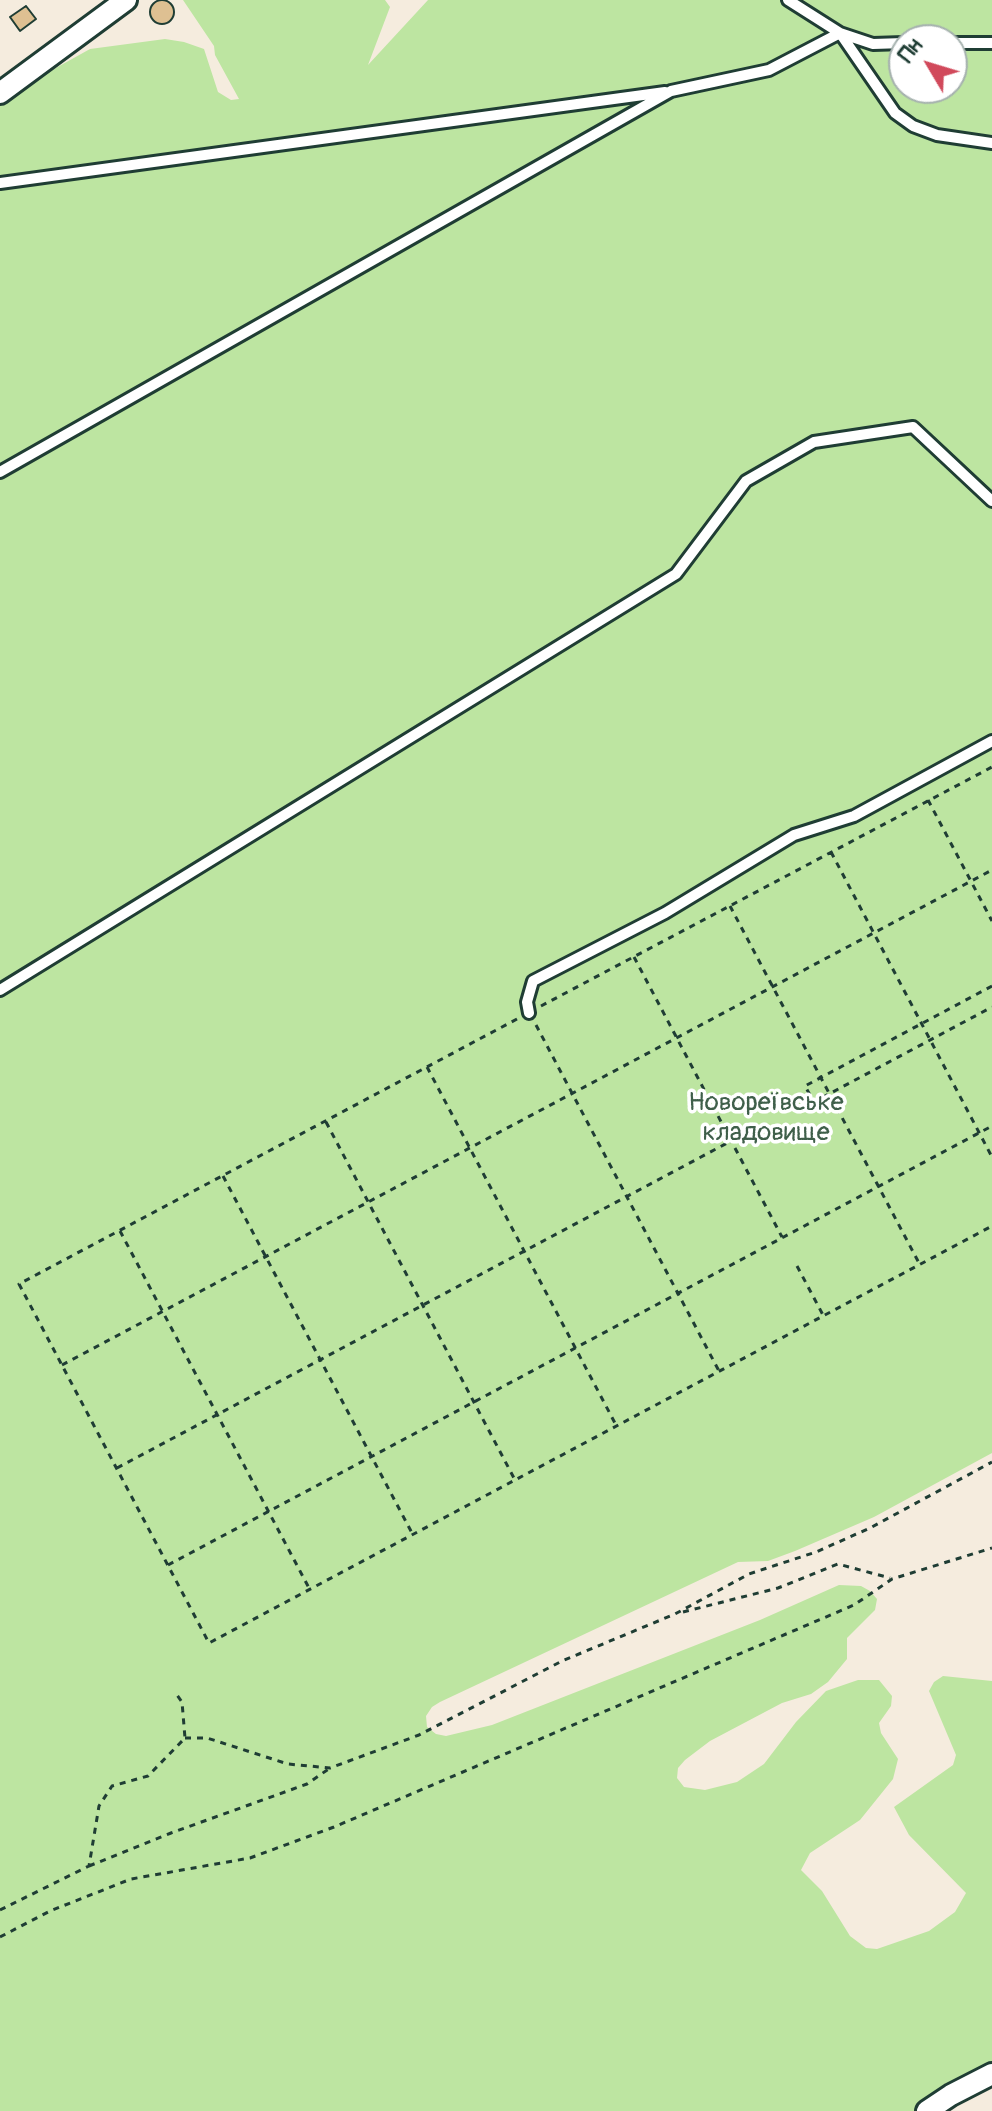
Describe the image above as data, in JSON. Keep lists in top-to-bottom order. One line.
{"parks":["Новореївське кладовище"],"north":"top left"}
